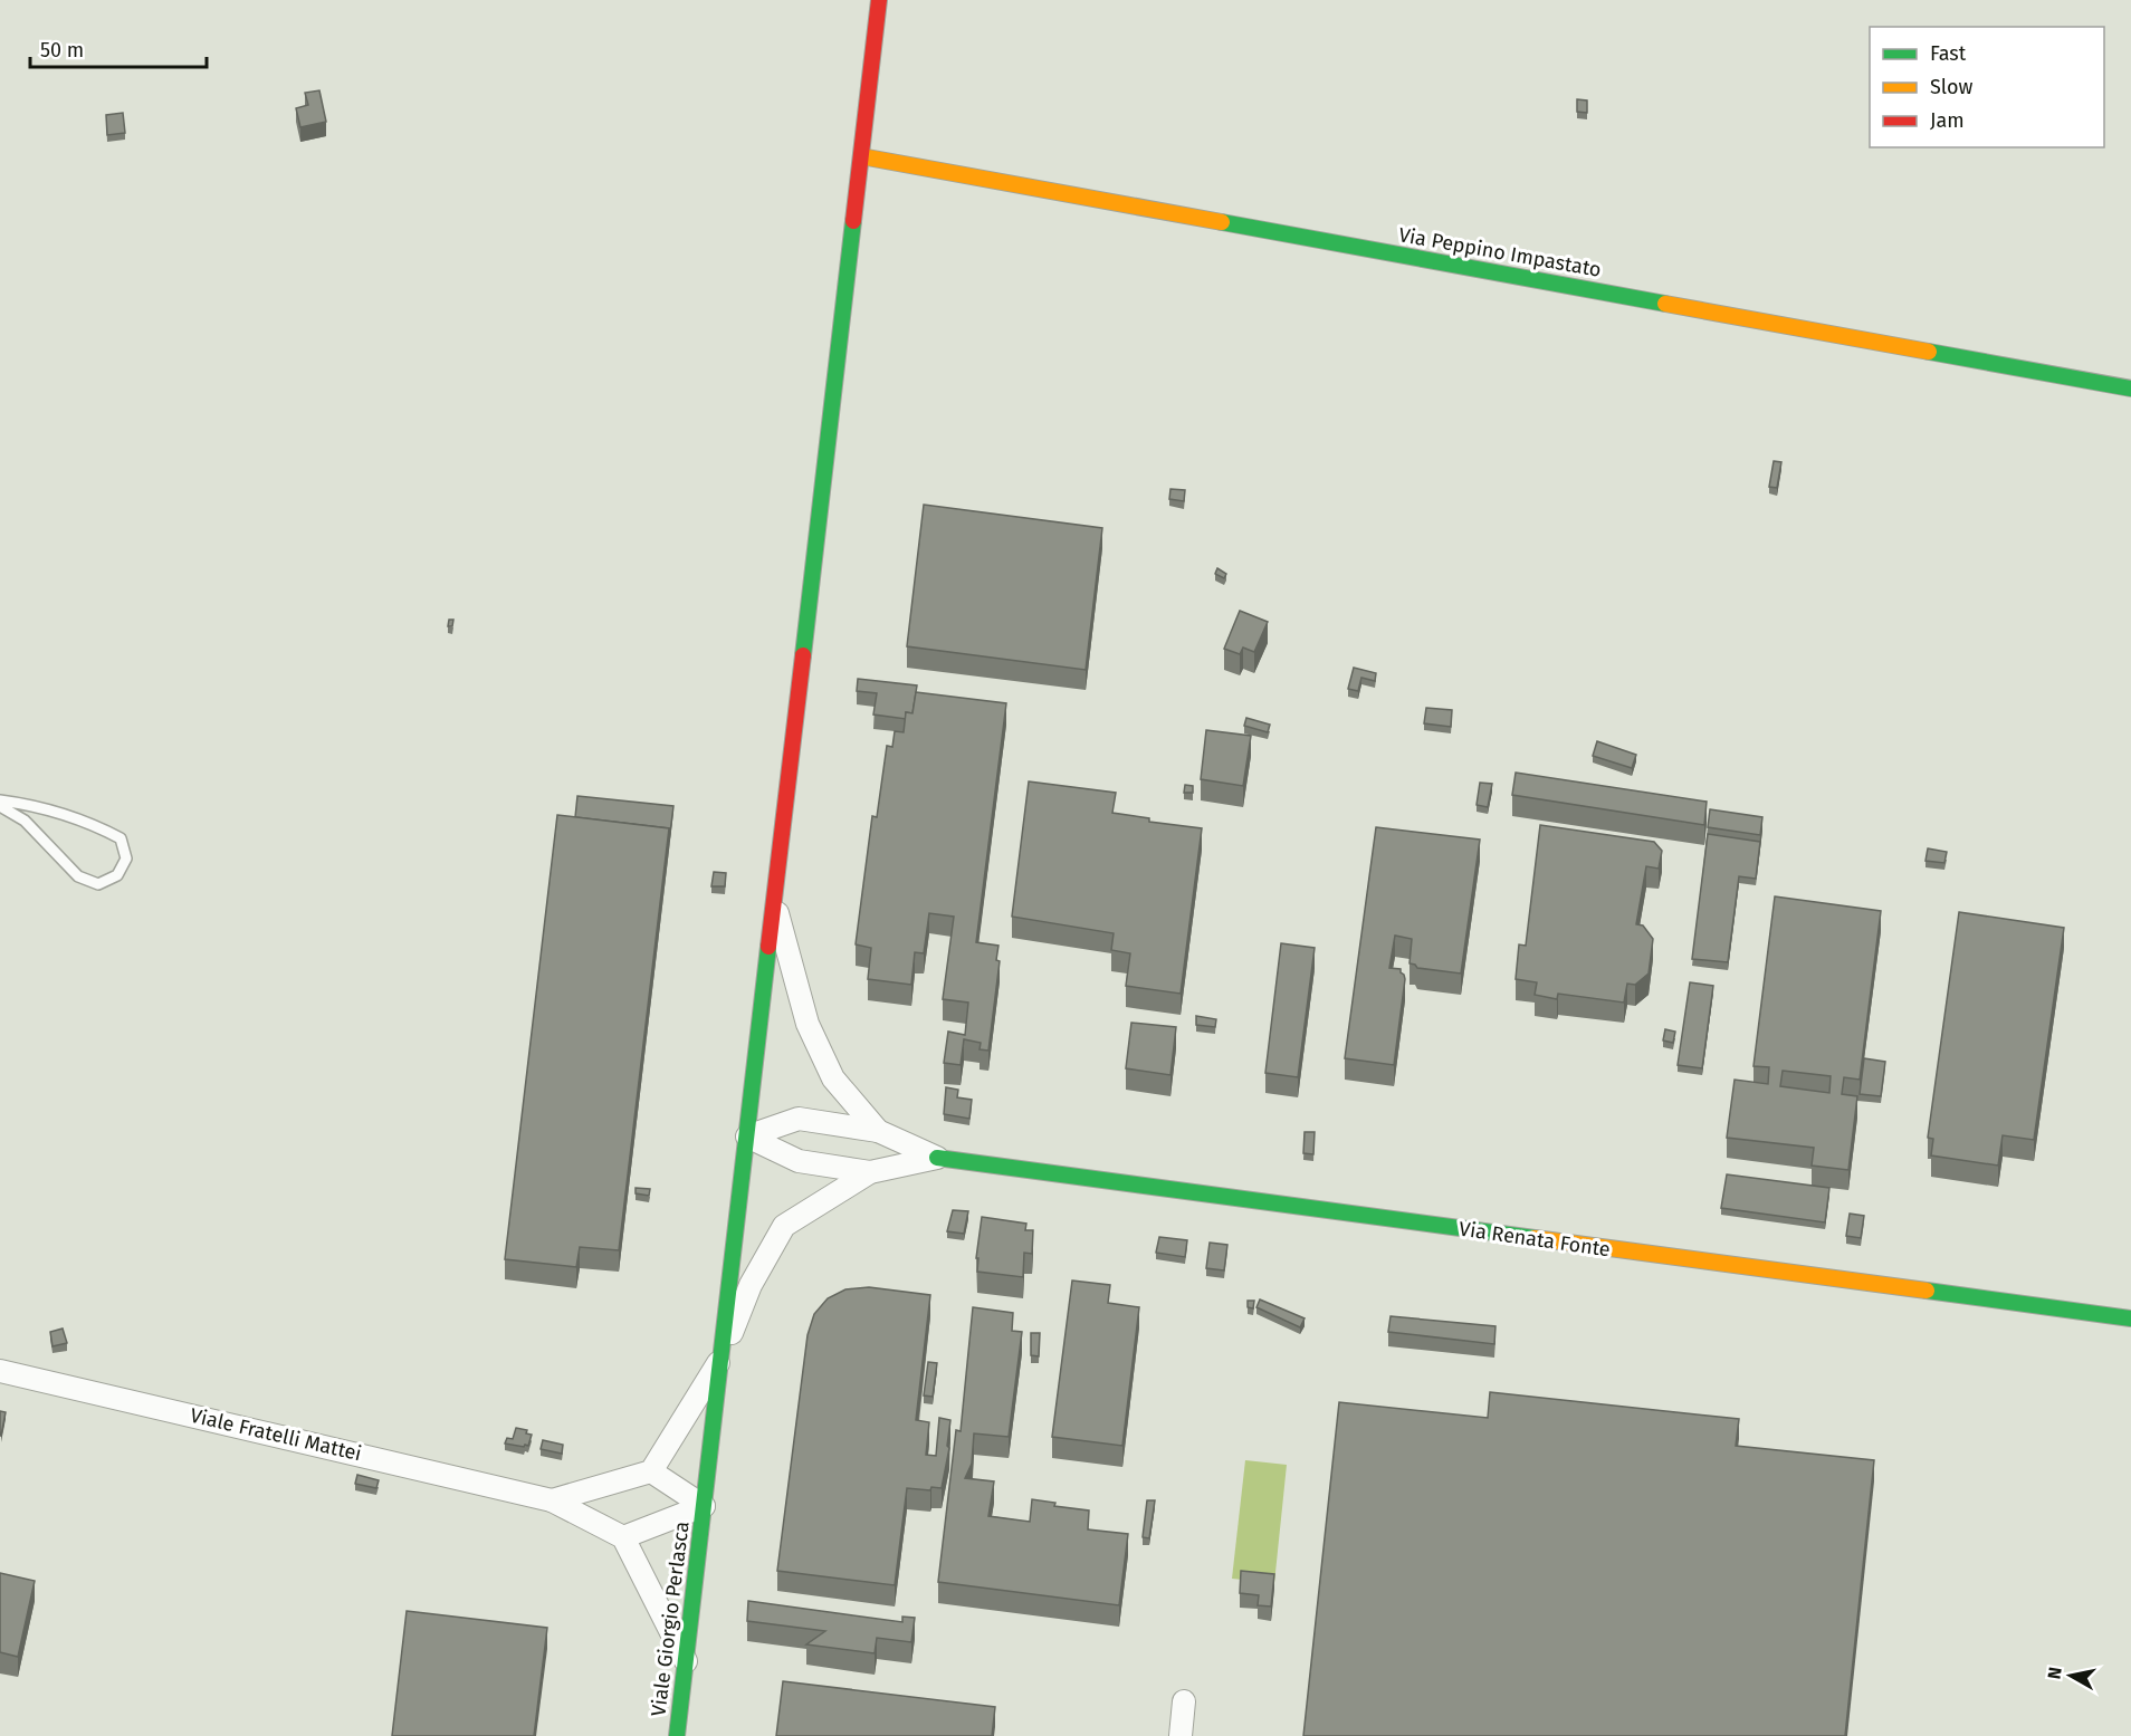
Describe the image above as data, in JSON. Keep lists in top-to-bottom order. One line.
{"streets":{"street":["Via Peppino Impastato","Via Renata Fonte","Viale Fratelli Mattei","Viale Giorgio Perlasca"]},"crossings":[["Via Peppino Impastato","Viale Giorgio Perlasca"],["Via Renata Fonte","Viale Giorgio Perlasca"]],"legend":["Fast","Slow","Jam"],"scale_bar":"50 m","north":"left"}
